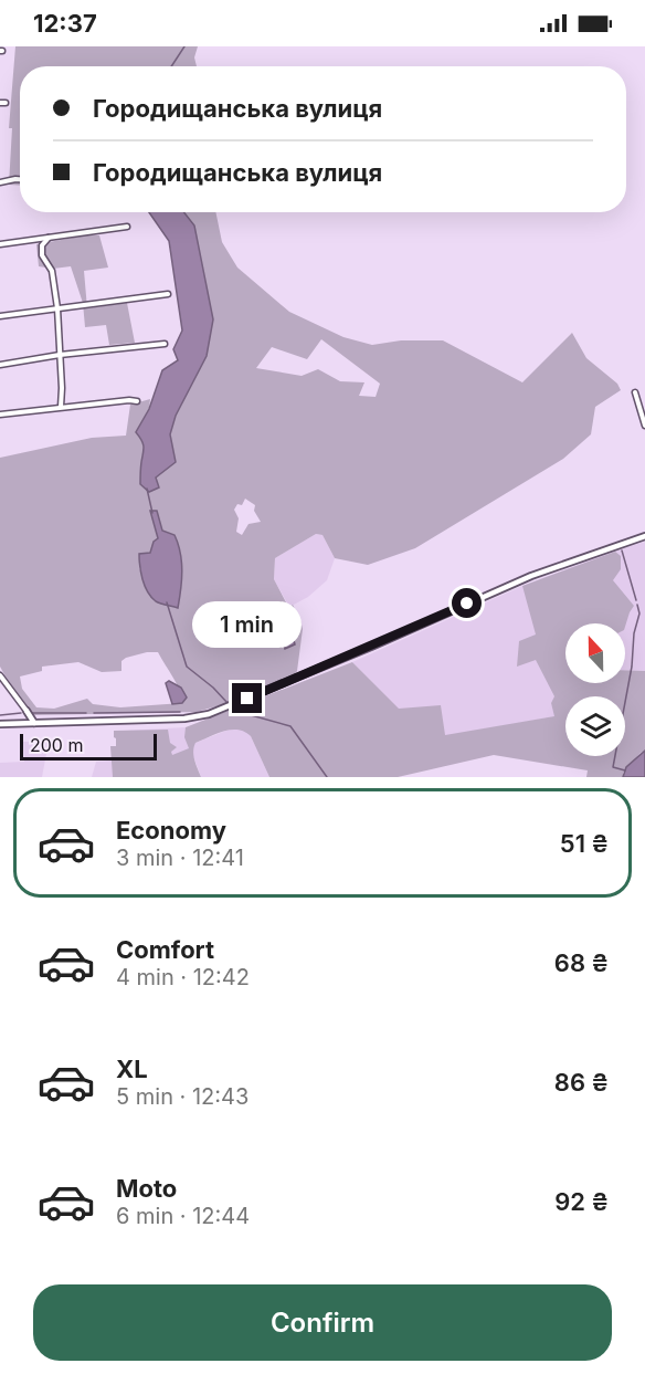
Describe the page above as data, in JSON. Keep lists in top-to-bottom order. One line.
{"scale_bar":"200 m","north":"top","page":{"status":"12:37","banner":["Городищанська вулиця","Городищанська вулиця"],"bubble":"1 min","scale":"200 m","list":[{"name":"Economy","note":"3 min · 12:41","value":"51 ₴"},{"name":"Comfort","note":"4 min · 12:42","value":"68 ₴"},{"name":"XL","note":"5 min · 12:43","value":"86 ₴"},{"name":"Moto","note":"6 min · 12:44","value":"92 ₴"}],"buttons":"Confirm"}}
